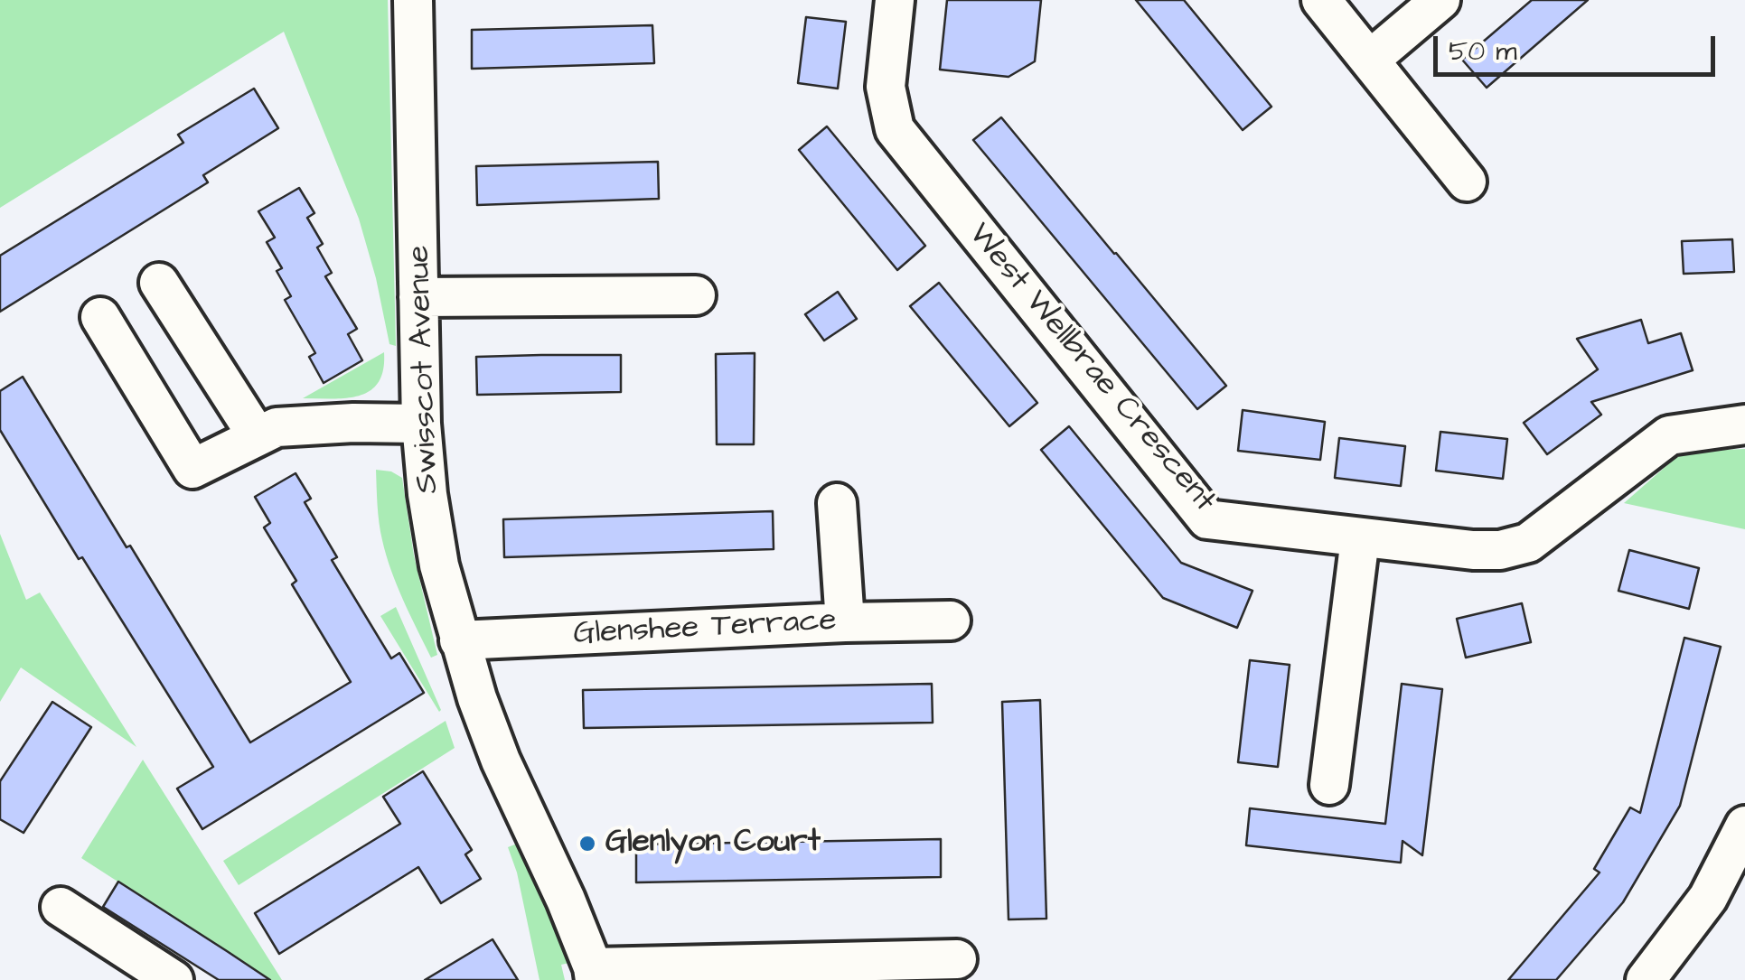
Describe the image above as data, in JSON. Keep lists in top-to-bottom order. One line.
{"streets":{"street":["West Wellbrae Crescent","Swisscot Avenue","Glenshee Terrace"]},"crossings":[["Swisscot Avenue","Glenshee Terrace"]],"places":["Glenlyon Court"],"scale_bar":"50 m"}
